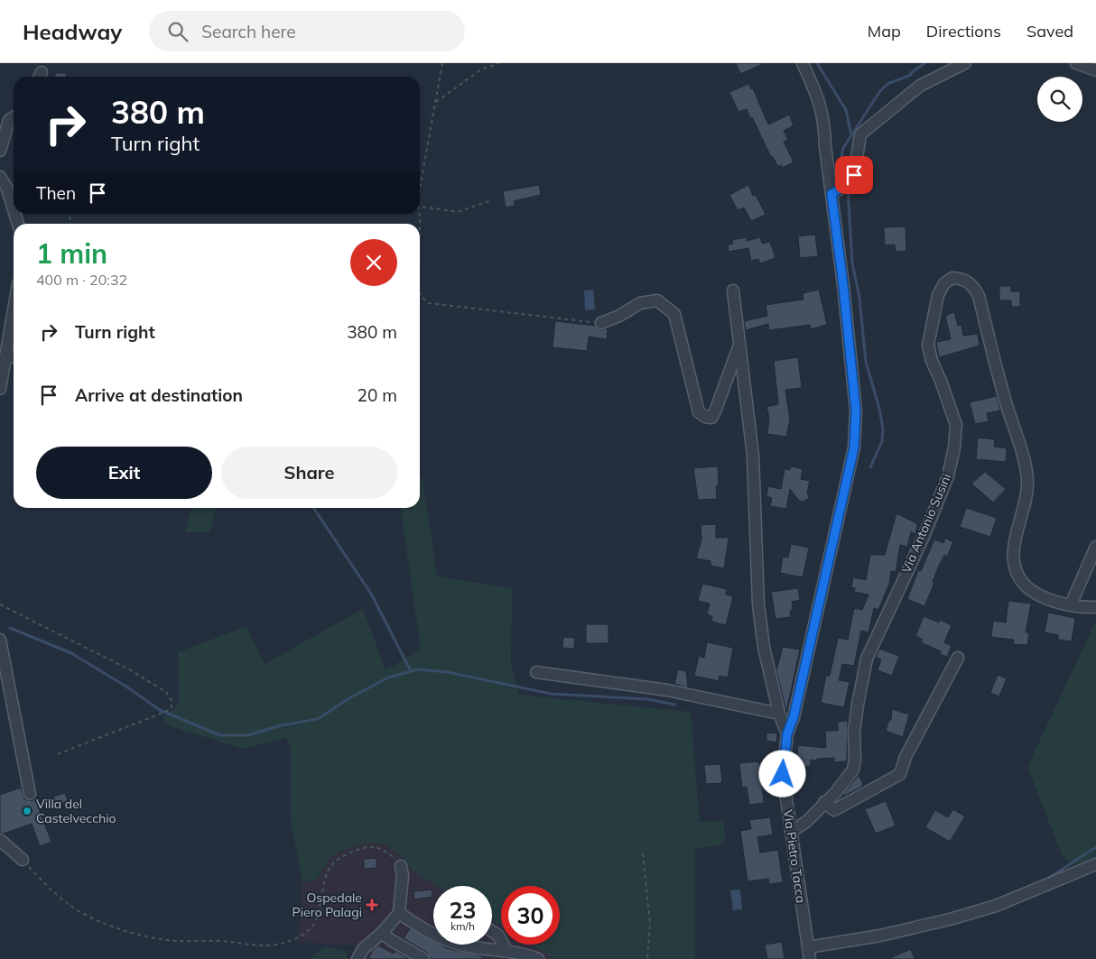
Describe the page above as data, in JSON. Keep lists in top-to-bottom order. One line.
{"streets":{"street":["Via Antonio Susini","Via Pietro Tacca"]},"crossings":[["Via Antonio Susini","Via Pietro Tacca"]],"places":{"other":["Villa del Castelvecchio"],"health":["Ospedale Piero Palagi"]},"page":{"header":"Headway","search":"Search here","nav":["Map","Directions","Saved"],"turn":["380 m","Turn right"],"then":"Then","heading":["1 min","400 m · 20:32"],"list":[{"name":"Turn right","value":"380 m"},{"name":"Arrive at destination","value":"20 m"}],"buttons":["Exit","Share"],"speed":"23 km/h","limit":"30"}}
